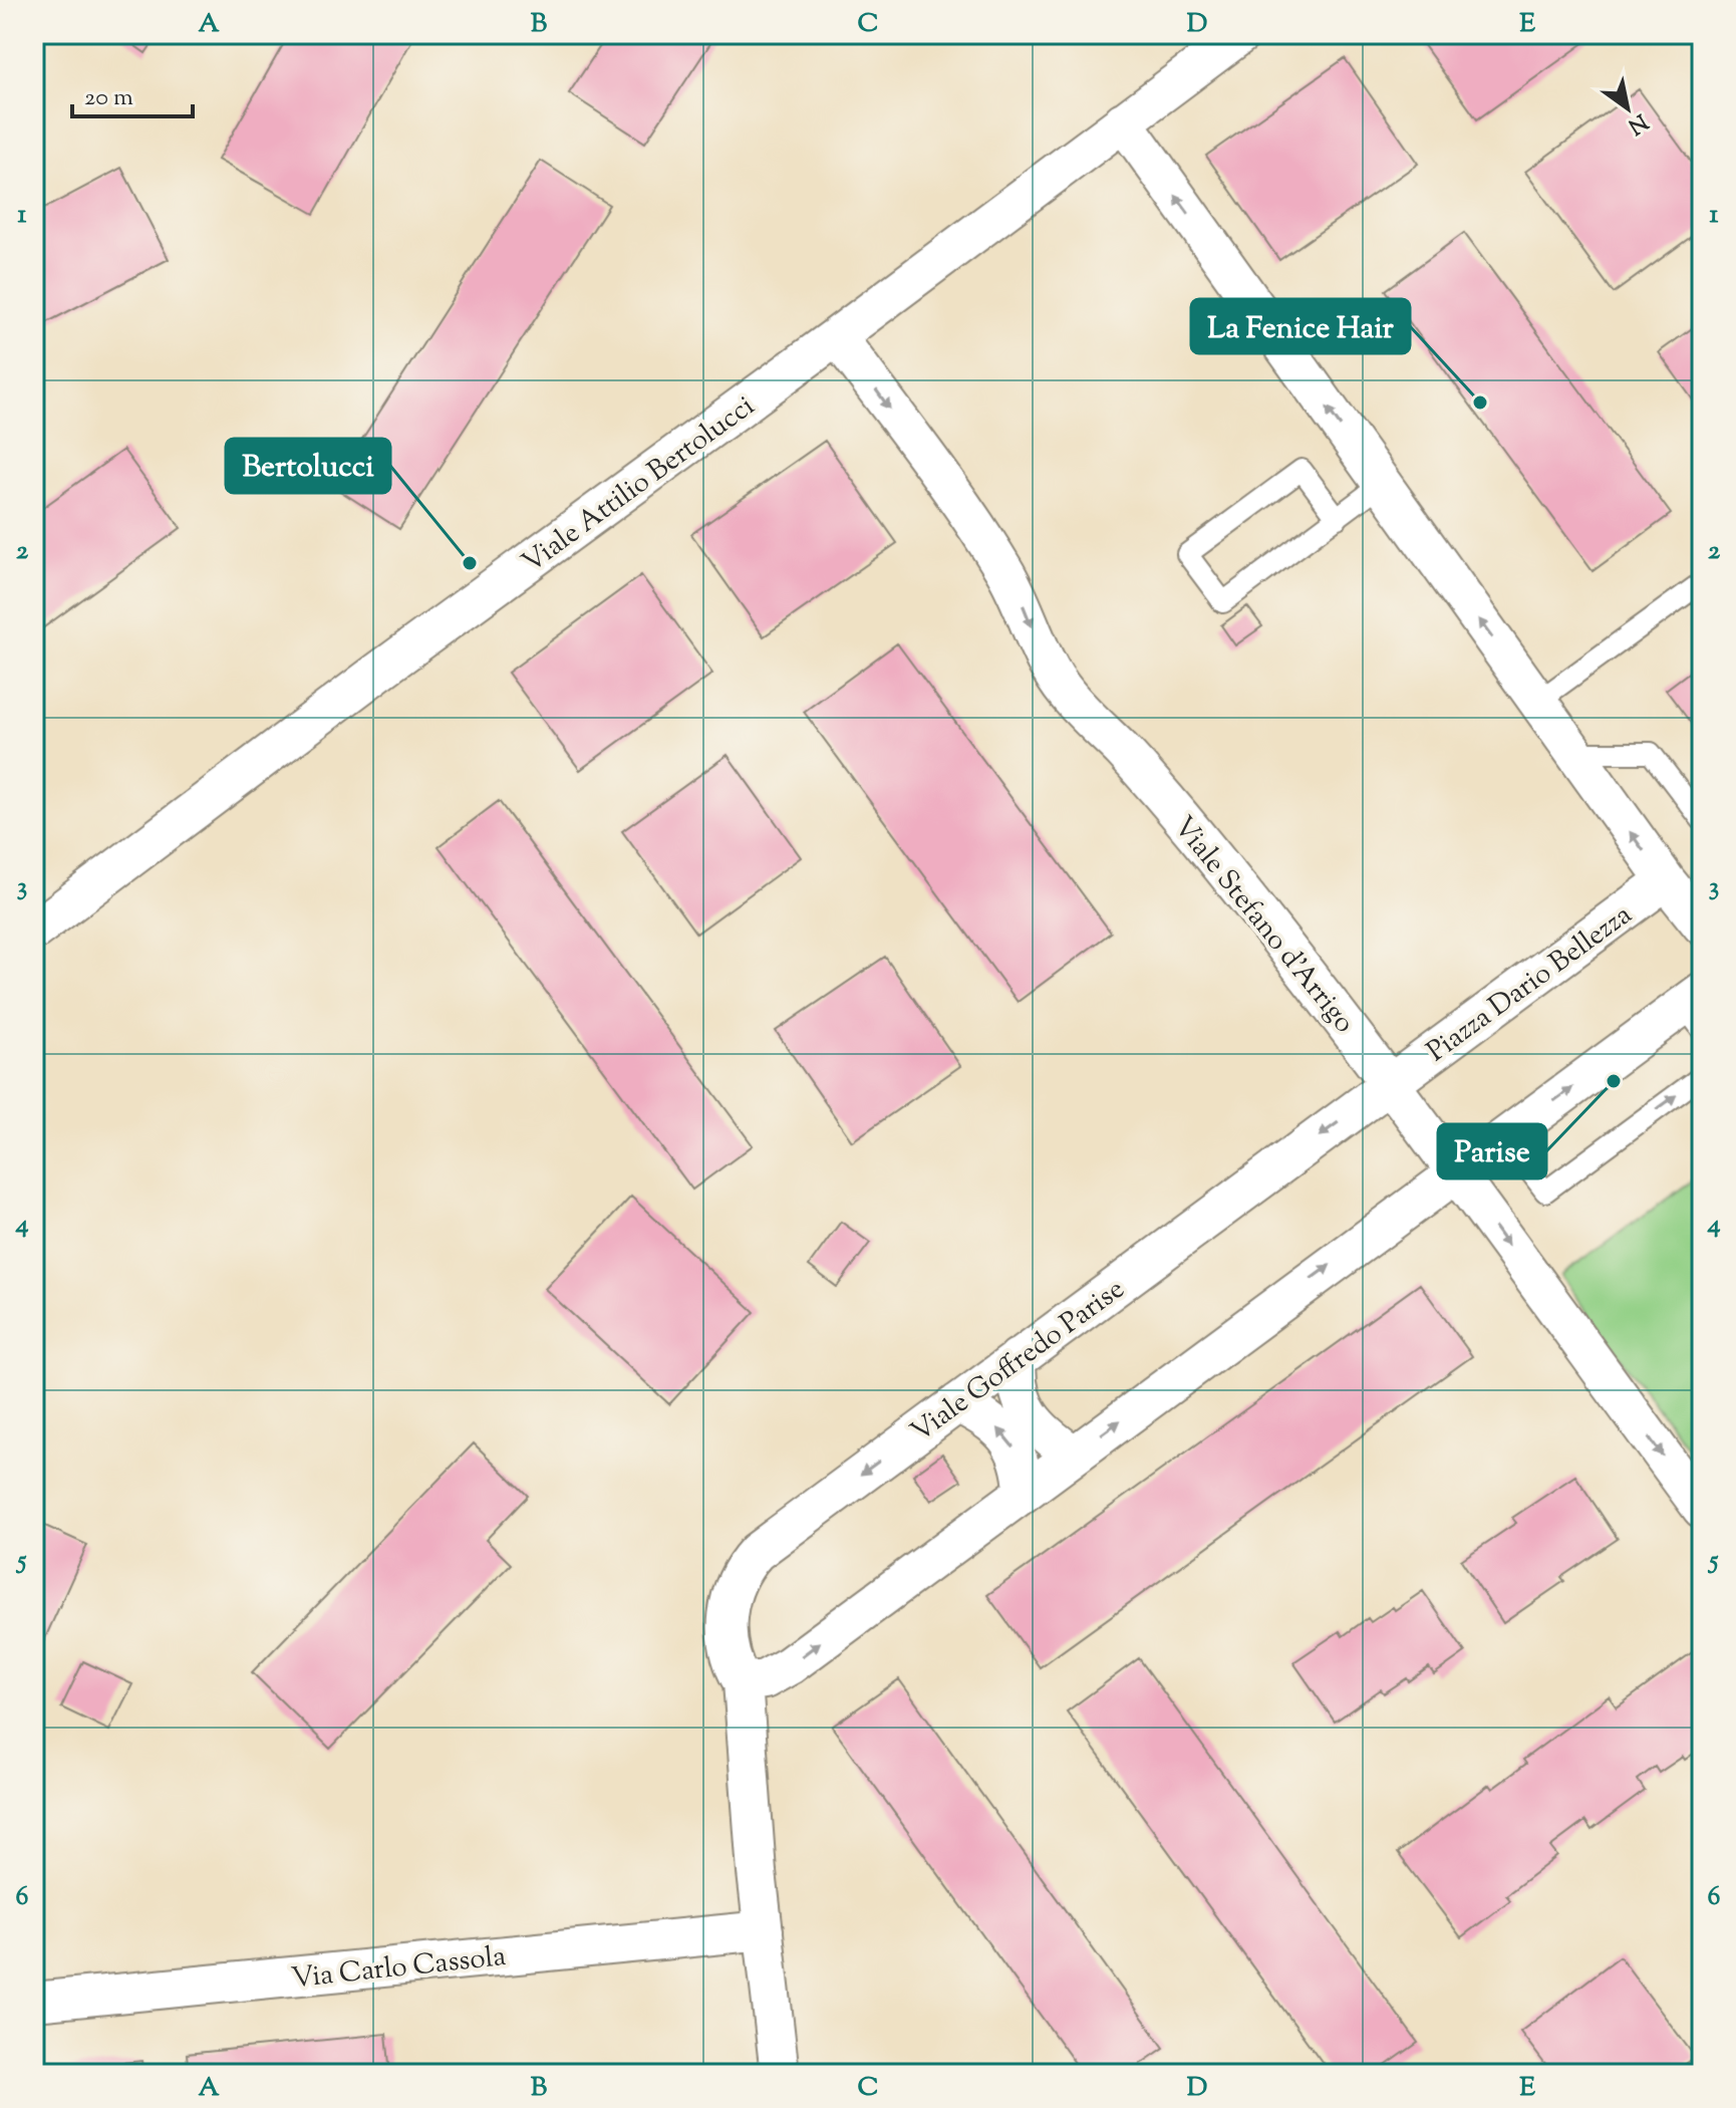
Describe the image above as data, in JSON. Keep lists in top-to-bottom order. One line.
{"streets":{"street":["Viale Attilio Bertolucci","Viale Stefano d'Arrigo","Piazza Dario Bellezza","Viale Goffredo Parise","Via Carlo Cassola"]},"crossings":[["Viale Attilio Bertolucci","Viale Stefano d'Arrigo"],["Viale Stefano d'Arrigo","Piazza Dario Bellezza"],["Viale Stefano d'Arrigo","Viale Goffredo Parise"],["Piazza Dario Bellezza","Viale Goffredo Parise"],["Viale Goffredo Parise","Via Carlo Cassola"]],"one_way":["Viale Stefano d'Arrigo"],"places":["La Fenice Hair","Bertolucci","Parise"],"scale_bar":"20 m","north":"bottom right","grid":{"columns":["A","B","C","D","E"],"rows":["1","2","3","4","5","6"]}}
